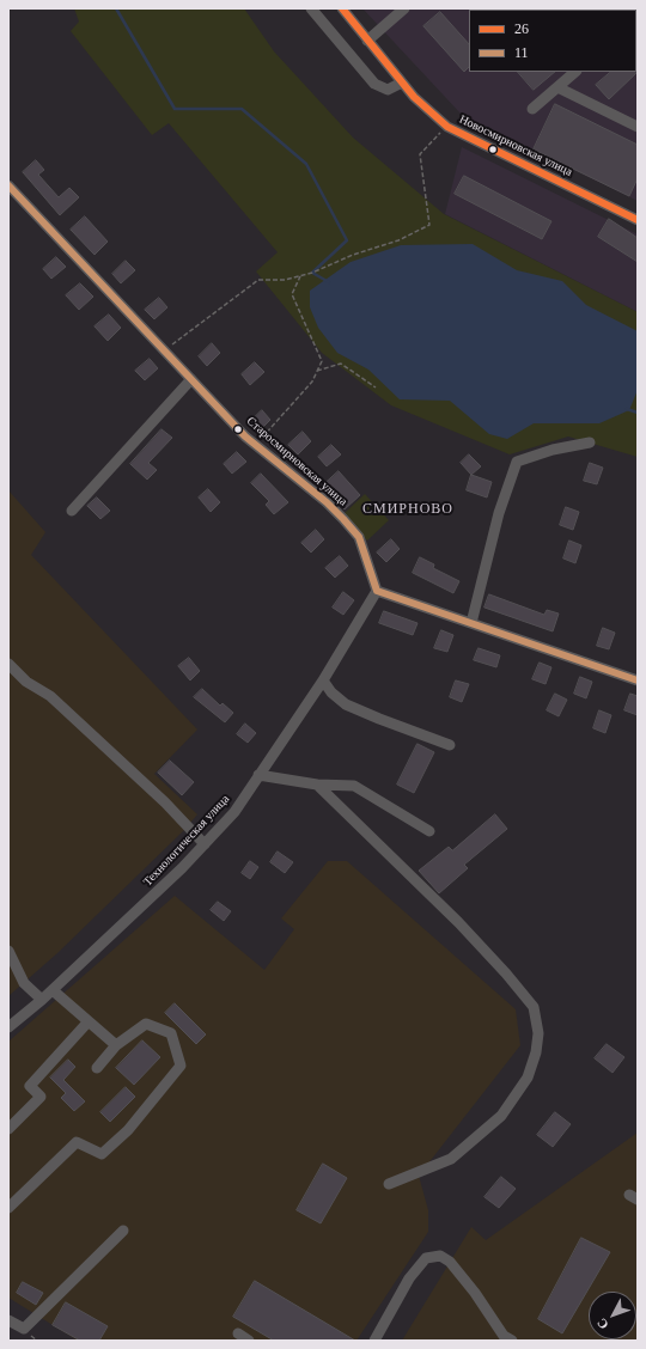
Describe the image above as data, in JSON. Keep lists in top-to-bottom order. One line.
{"streets":{"street":["Новосмирновская улица","Старосмирновская улица","Технологическая улица"]},"crossings":[["Старосмирновская улица","Технологическая улица"]],"districts":["СМИРНОВО"],"lines":["transit line 26","transit line 11"],"legend":["26","11"],"north":"bottom left"}
